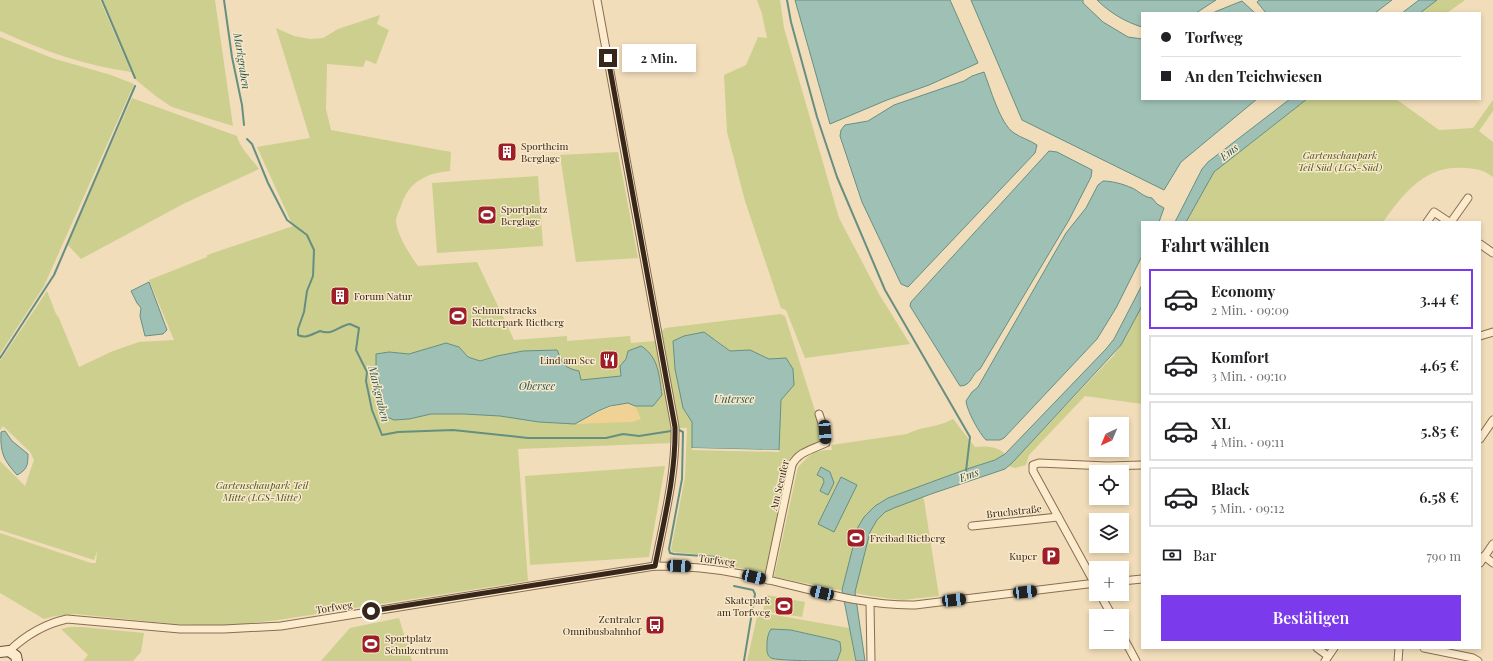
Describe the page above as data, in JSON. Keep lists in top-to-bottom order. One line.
{"streets":{"street":["Am Seeufer","Bruchstraße","Torfweg"]},"crossings":[["Am Seeufer","Torfweg"]],"water":["Markgraben","Ems","Obersee","Untersee"],"parks":["Gartenschaupark Teil Süd (LGS-Süd)","Gartenschaupark Teil Mitte (LGS-Mitte)"],"places":{"building":["Sportheim Berglage","Forum Natur"],"sports":["Sportplatz Berglage","Schnurstracks Kletterpark Rietberg","Freibad Rietberg","Skatepark am Torfweg","Sportplatz Schulzentrum"],"restaurant":["Lind am See"],"parking":["Kuper"],"bus stop":["Zentraler Omnibusbahnhof"]},"north":"bottom left","page":{"banner":["Torfweg","An den Teichwiesen"],"bubble":"2 Min.","heading":"Fahrt wählen","list":[{"name":"Economy","note":"2 Min. · 09:09","value":"3.44 €"},{"name":"Komfort","note":"3 Min. · 09:10","value":"4.65 €"},{"name":"XL","note":"4 Min. · 09:11","value":"5.85 €"},{"name":"Black","note":"5 Min. · 09:12","value":"6.58 €"}],"map_buttons":["+","−"],"pay":["Bar","790 m"],"buttons":"Bestätigen"}}
